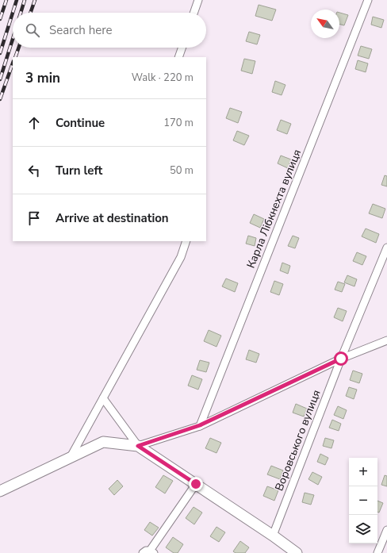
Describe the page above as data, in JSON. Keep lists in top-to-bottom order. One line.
{"streets":{"street":["Карла Лібкнехта вулиця","Воровського вулиця"]},"north":"top left","page":{"search":"Search here","heading":["3 min","Walk · 220 m"],"list":[["Continue","170 m"],["Turn left","50 m"],"Arrive at destination"],"map_buttons":["+","−"]}}
